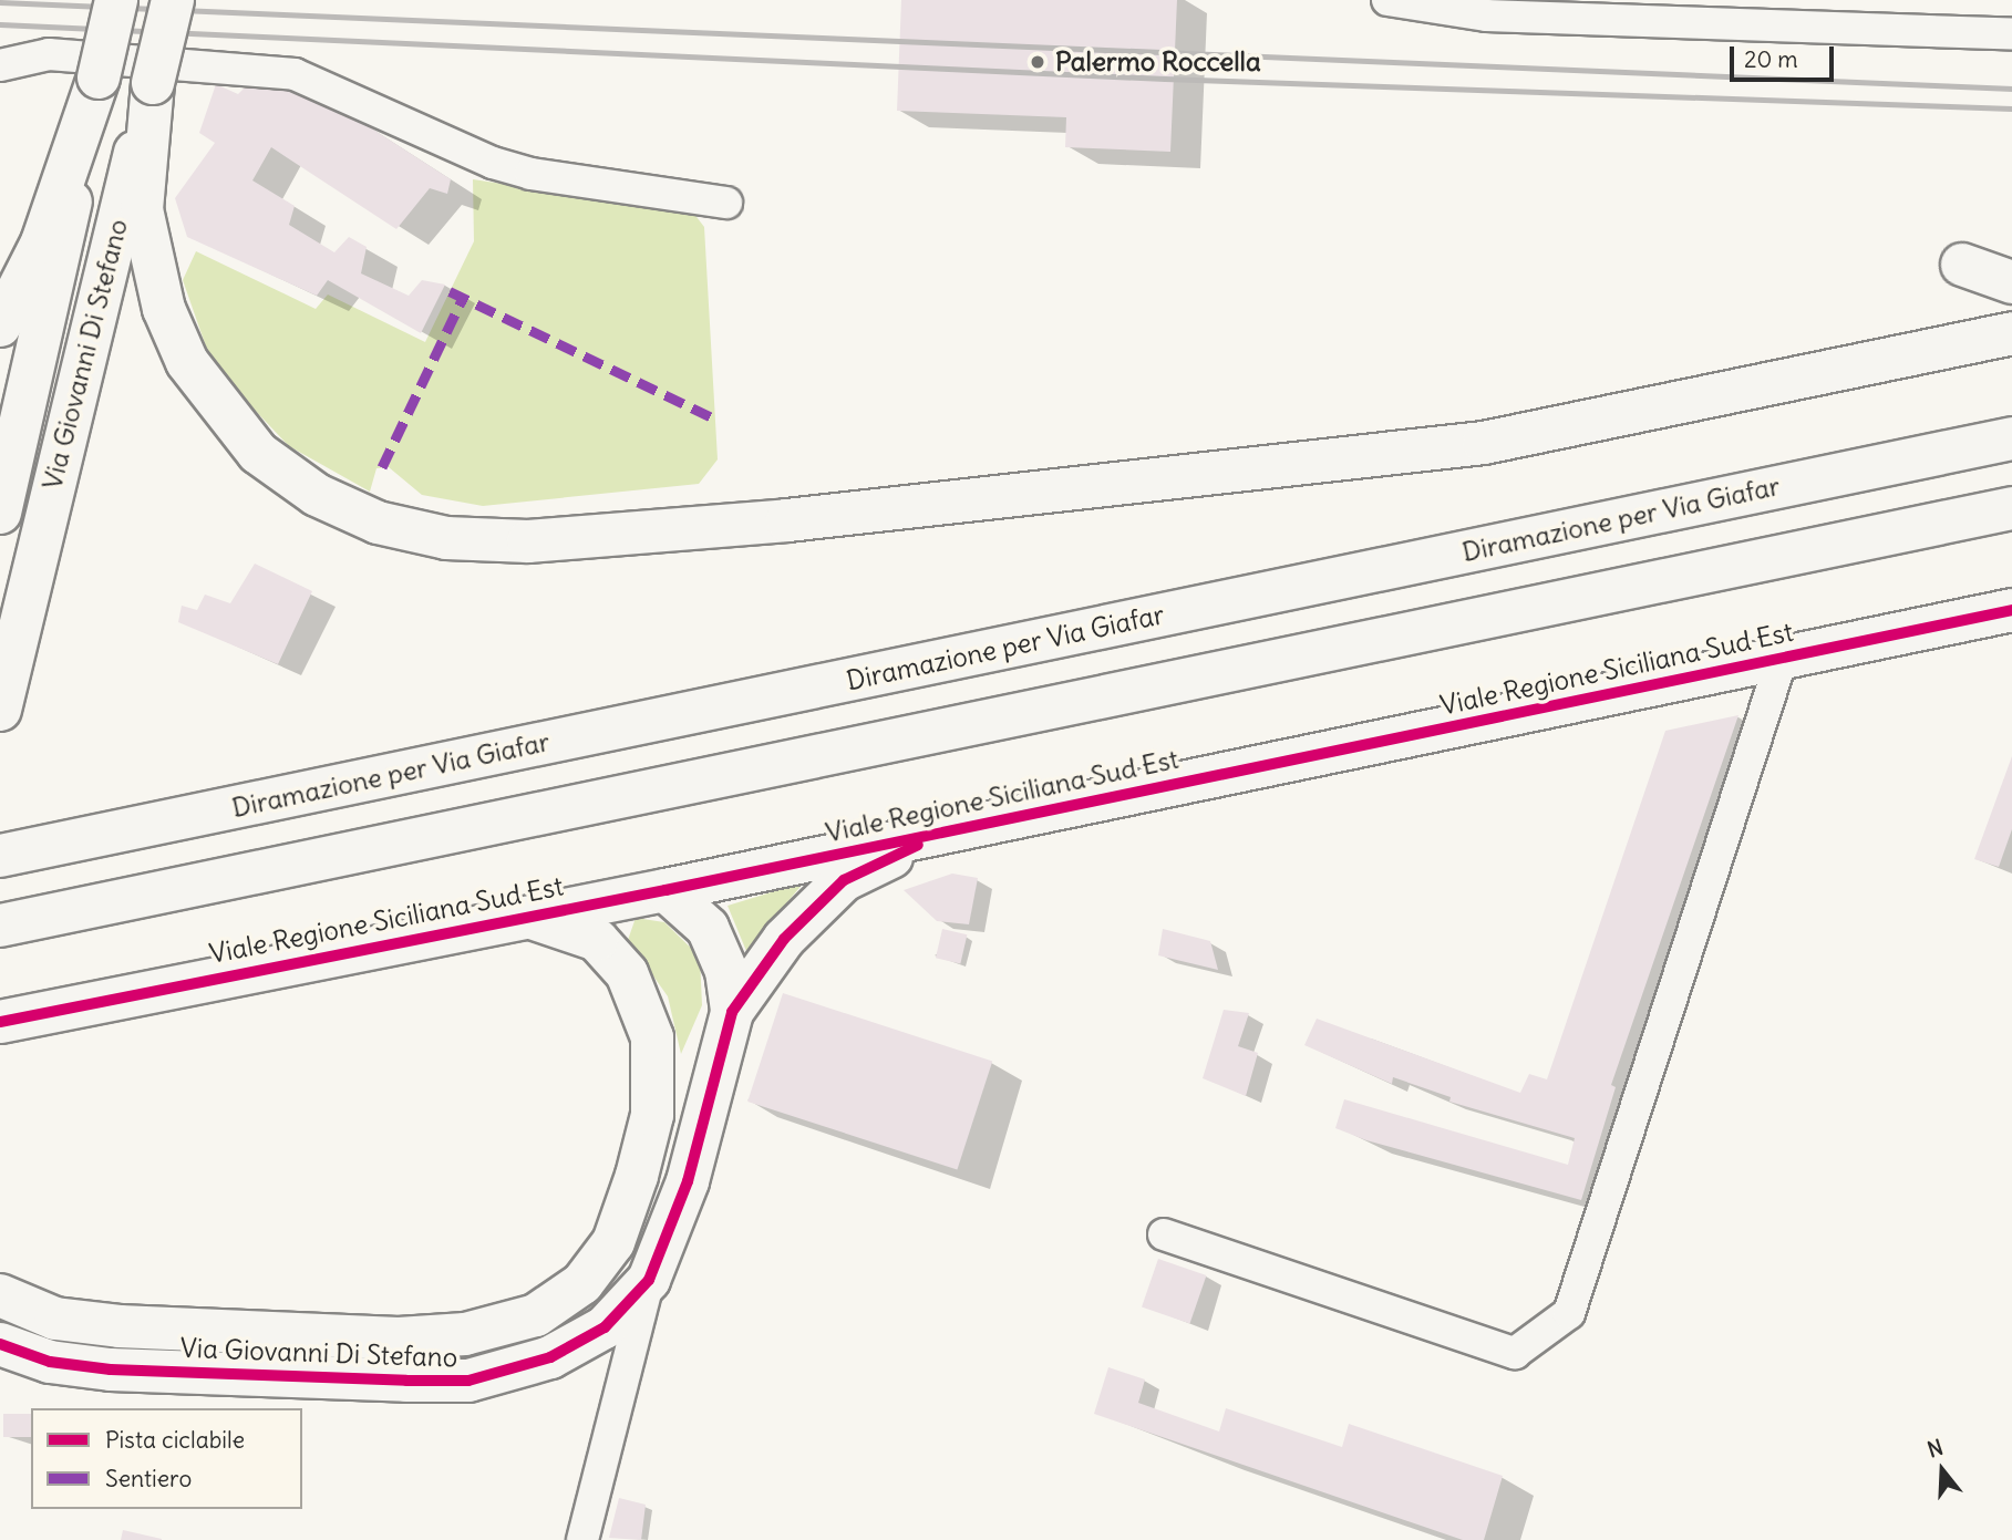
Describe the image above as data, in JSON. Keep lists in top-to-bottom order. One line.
{"streets":{"main road":["Via Giovanni Di Stefano","Diramazione per Via Giafar","Viale Regione Siciliana Sud Est"]},"crossings":[["Via Giovanni Di Stefano","Viale Regione Siciliana Sud Est"]],"places":["Palermo Roccella"],"legend":["Pista ciclabile","Sentiero"],"scale_bar":"20 m","north":"top"}
